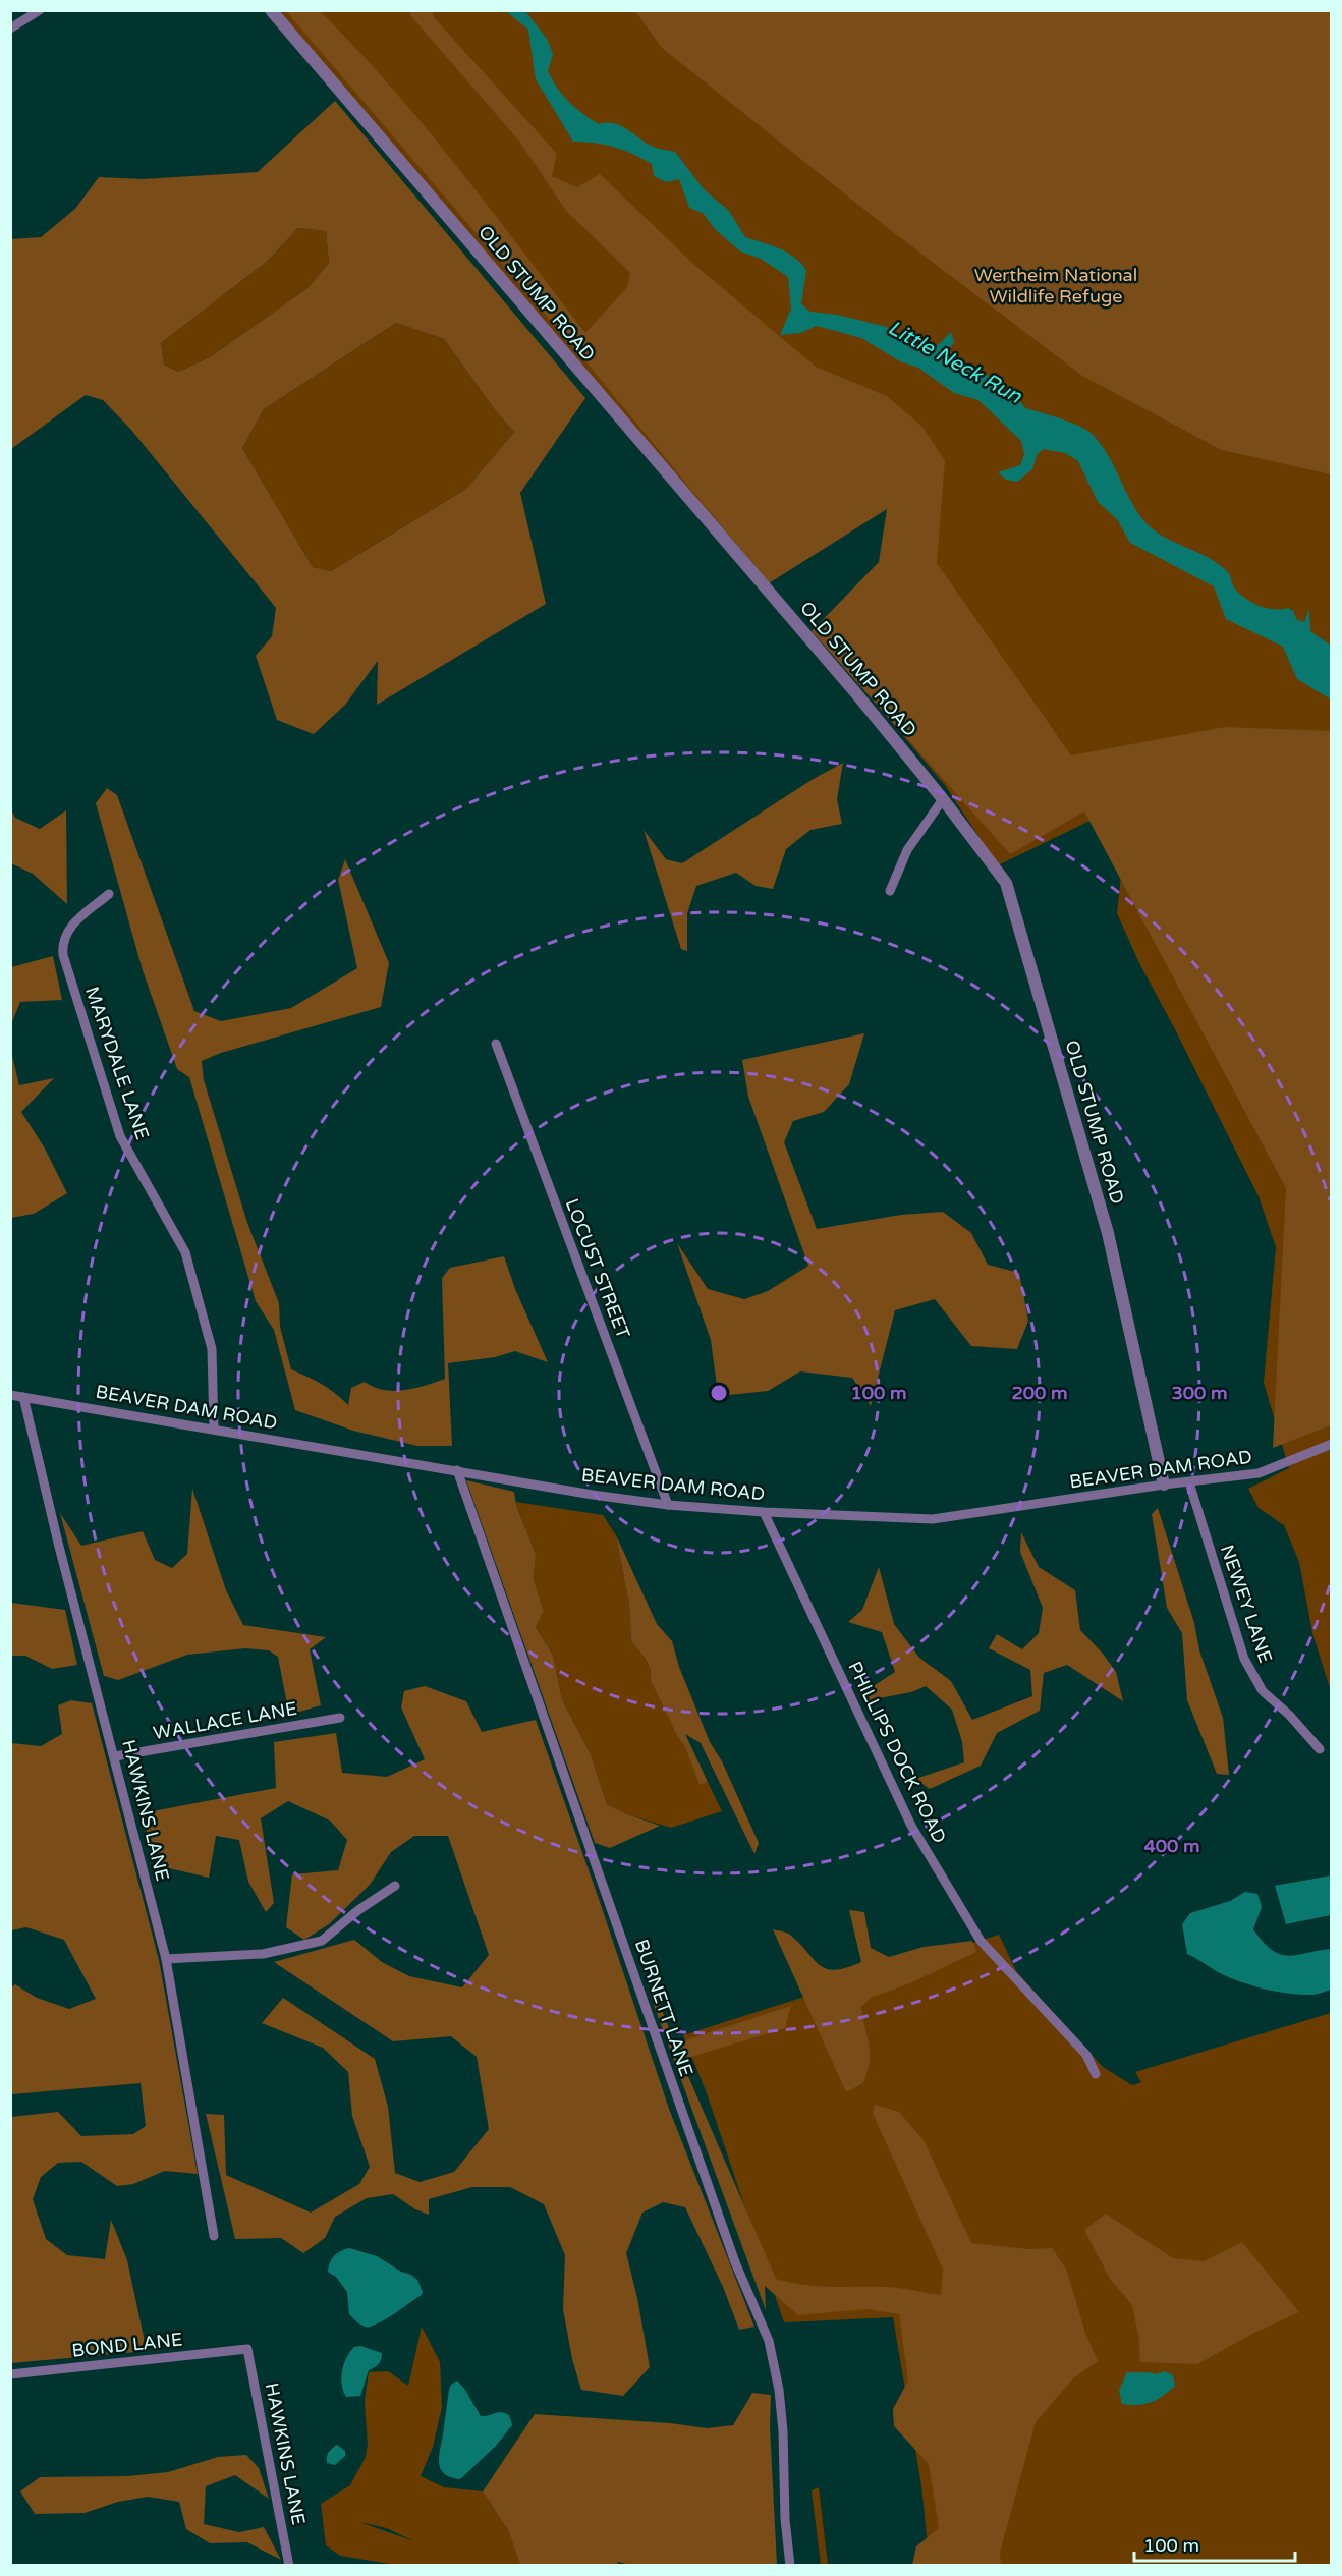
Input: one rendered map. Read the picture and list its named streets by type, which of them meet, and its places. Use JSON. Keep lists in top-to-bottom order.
{
  "streets": {
    "street": [
      "OLD STUMP ROAD",
      "MARYDALE LANE",
      "LOCUST STREET",
      "BEAVER DAM ROAD",
      "NEWEY LANE",
      "WALLACE LANE",
      "PHILLIPS DOCK ROAD",
      "HAWKINS LANE",
      "BURNETT LANE",
      "BOND LANE"
    ]
  },
  "crossings": [
    ["OLD STUMP ROAD", "BEAVER DAM ROAD"],
    ["MARYDALE LANE", "BEAVER DAM ROAD"],
    ["LOCUST STREET", "BEAVER DAM ROAD"],
    ["BEAVER DAM ROAD", "NEWEY LANE"],
    ["BEAVER DAM ROAD", "PHILLIPS DOCK ROAD"],
    ["BEAVER DAM ROAD", "HAWKINS LANE"],
    ["BEAVER DAM ROAD", "BURNETT LANE"],
    ["WALLACE LANE", "HAWKINS LANE"],
    ["HAWKINS LANE", "BOND LANE"]
  ],
  "water": ["Little Neck Run"],
  "parks": ["Wertheim National Wildlife Refuge"],
  "scale_bar": "100 m",
  "rings": [
    "100 m",
    "200 m",
    "300 m",
    "400 m"
  ]
}
